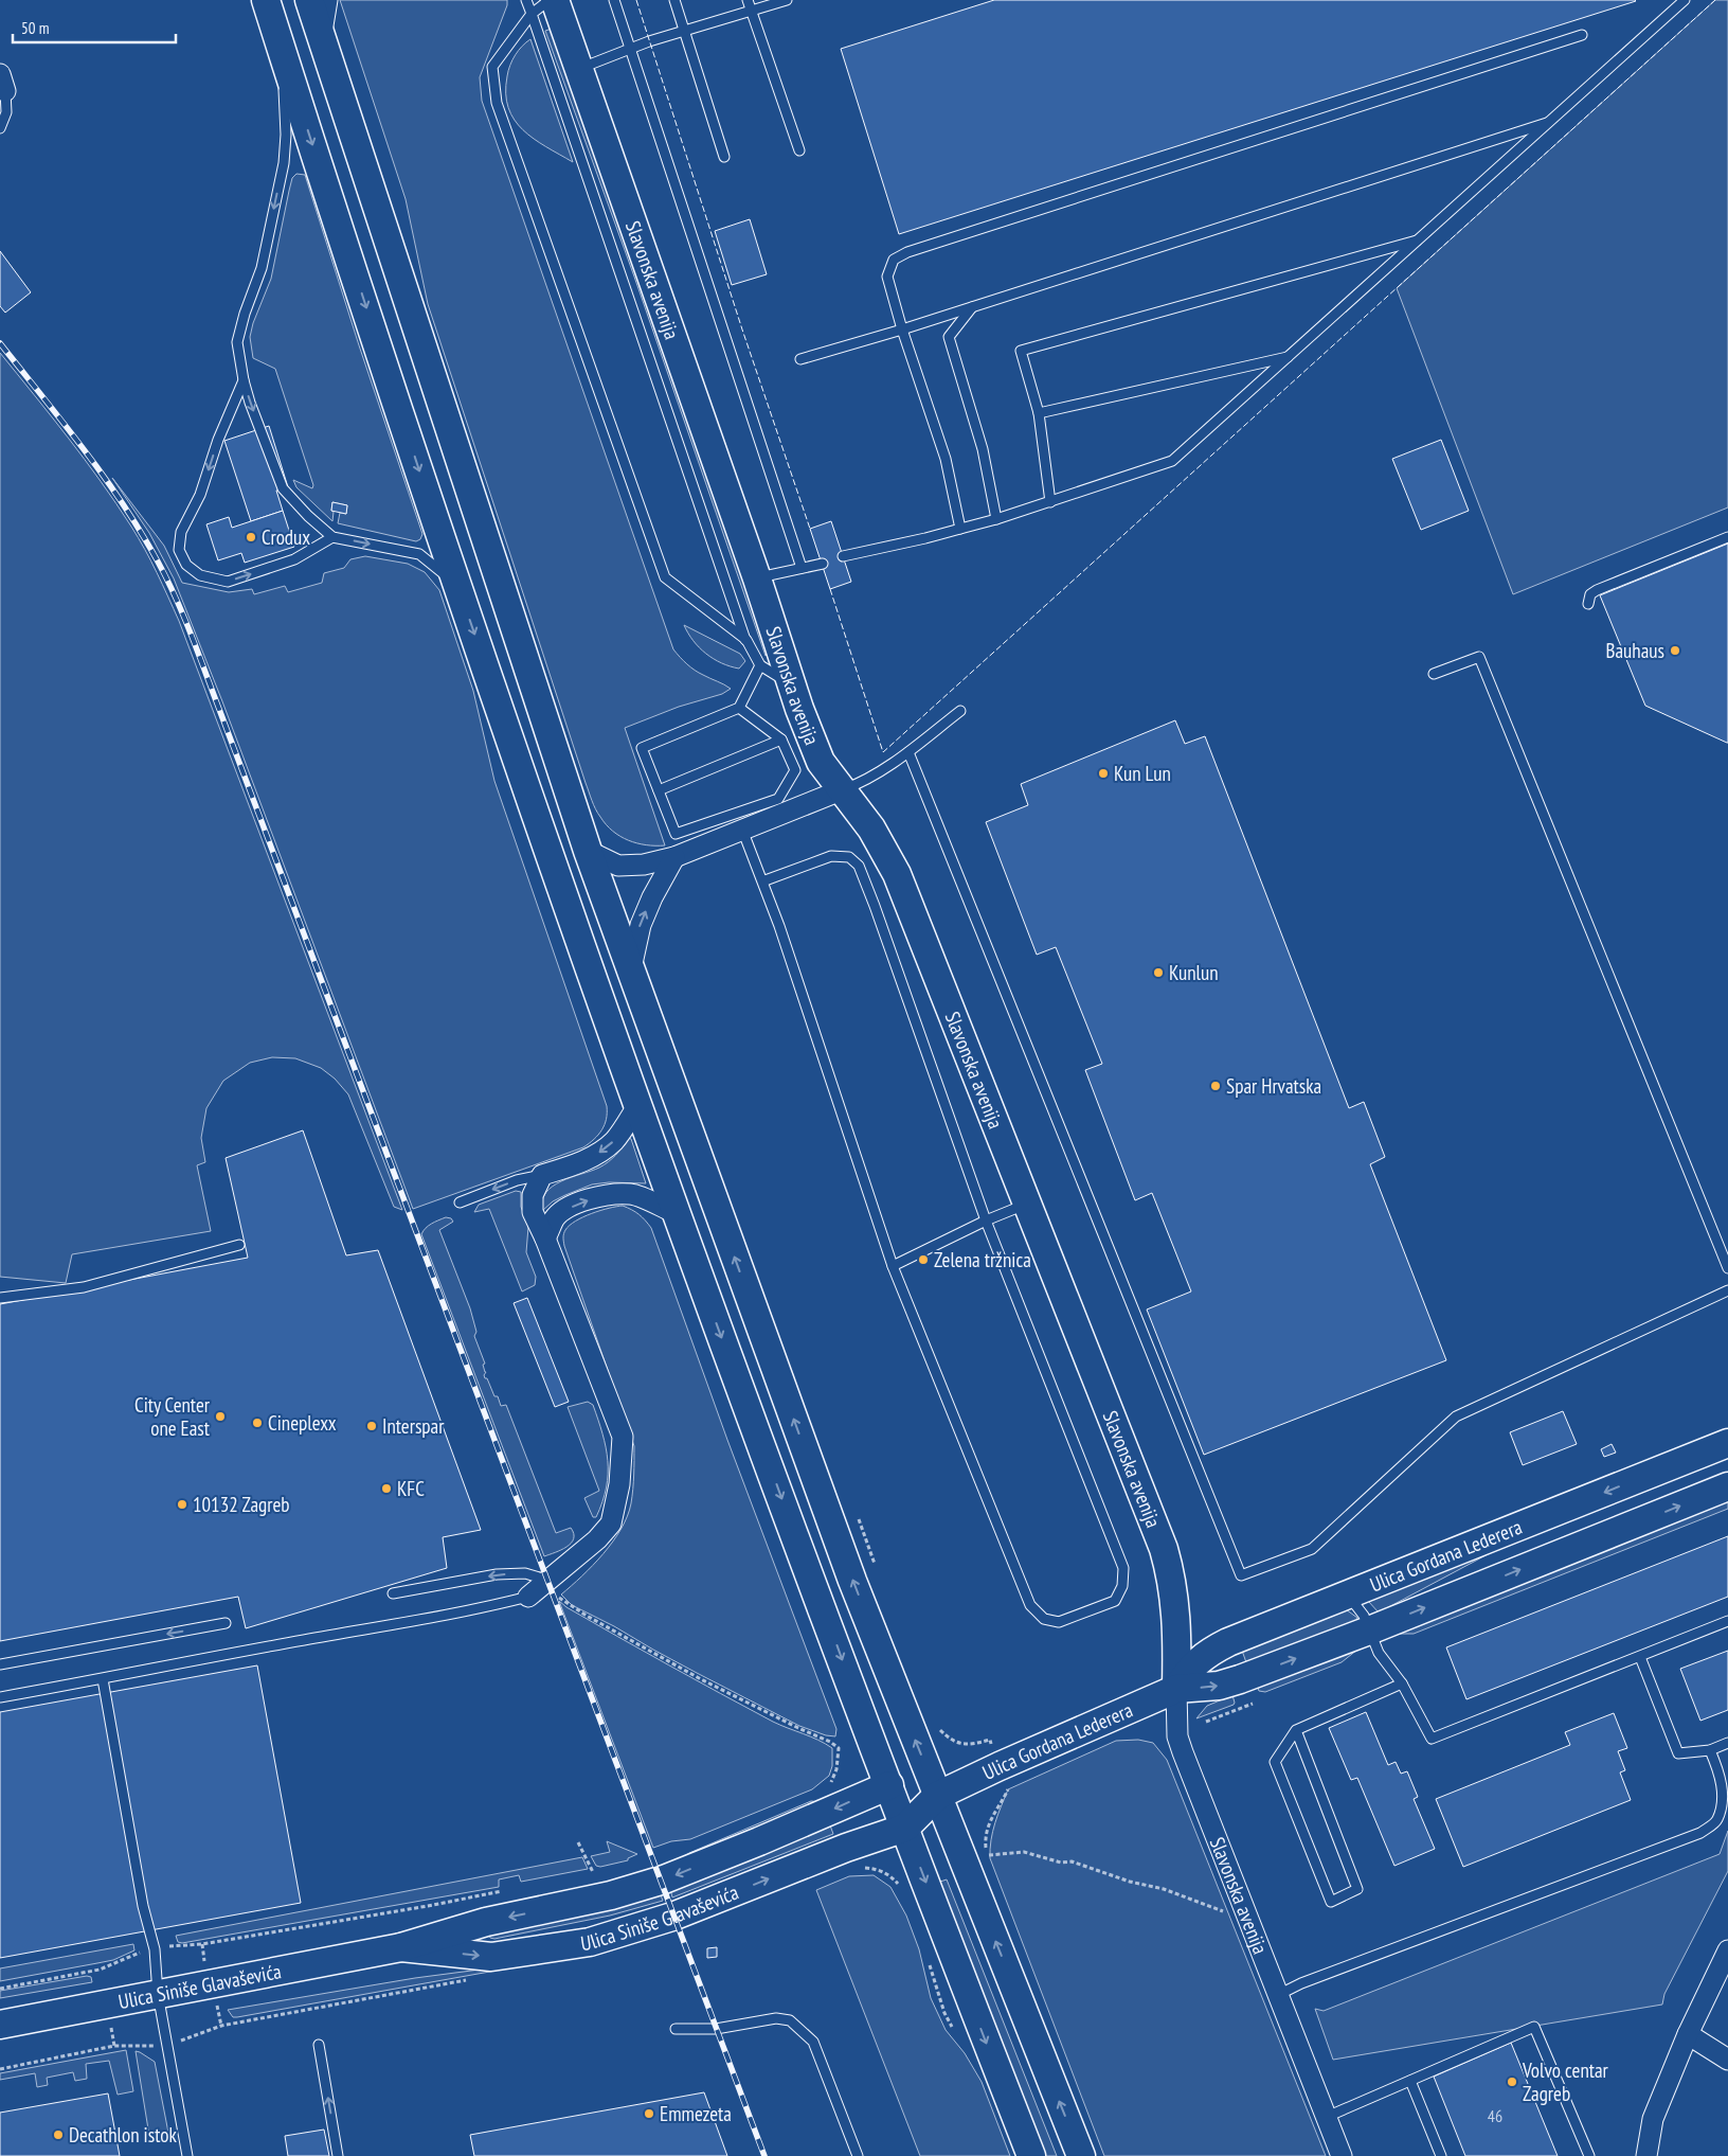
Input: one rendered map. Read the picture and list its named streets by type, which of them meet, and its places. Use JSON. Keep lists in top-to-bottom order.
{
  "streets": {
    "street": ["Slavonska avenija", "Ulica Gordana Lederera", "Ulica Siniše Glavaševića"]
  },
  "crossings": [
    ["Slavonska avenija", "Ulica Gordana Lederera"],
    ["Ulica Gordana Lederera", "Ulica Siniše Glavaševića"]
  ],
  "places": [
    "Crodux",
    "Bauhaus",
    "Kun Lun",
    "Kunlun",
    "Spar Hrvatska",
    "Zelena tržnica",
    "City Center one East",
    "Cineplexx",
    "Interspar",
    "KFC",
    "10132 Zagreb",
    "Volvo centar Zagreb",
    "Emmezeta",
    "Decathlon istok"
  ],
  "house_numbers": ["46"],
  "scale_bar": "50 m"
}
